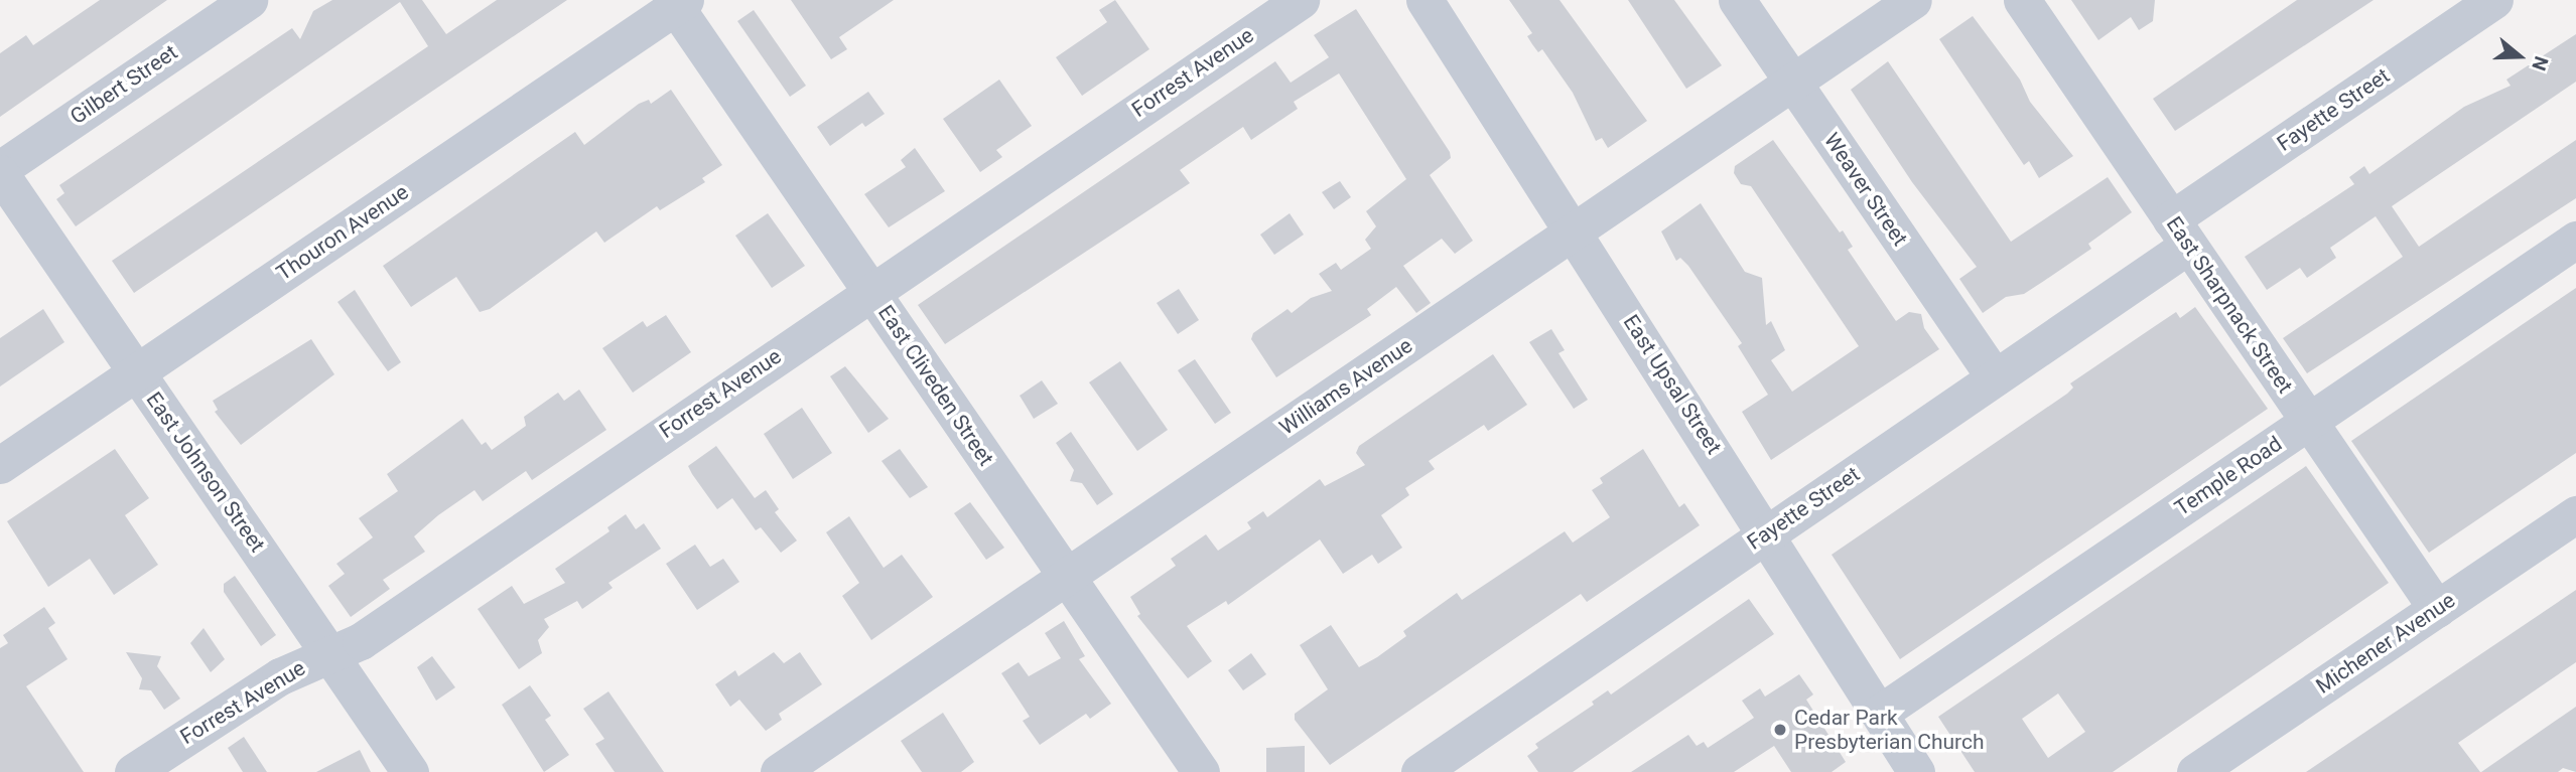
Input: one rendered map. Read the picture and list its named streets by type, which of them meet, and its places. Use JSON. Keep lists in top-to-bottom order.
{
  "streets": {
    "street": [
      "Forrest Avenue",
      "Gilbert Street",
      "Fayette Street",
      "Weaver Street",
      "Thouron Avenue",
      "East Sharpnack Street",
      "East Upsal Street",
      "East Cliveden Street",
      "Williams Avenue",
      "East Johnson Street",
      "Temple Road",
      "Michener Avenue"
    ]
  },
  "crossings": [
    ["Forrest Avenue", "East Cliveden Street"],
    ["Forrest Avenue", "East Johnson Street"],
    ["Gilbert Street", "East Johnson Street"],
    ["Fayette Street", "Weaver Street"],
    ["Fayette Street", "East Sharpnack Street"],
    ["Fayette Street", "East Upsal Street"],
    ["Weaver Street", "Williams Avenue"],
    ["Thouron Avenue", "East Cliveden Street"],
    ["Thouron Avenue", "East Johnson Street"],
    ["East Sharpnack Street", "Temple Road"],
    ["East Sharpnack Street", "Michener Avenue"],
    ["East Upsal Street", "Williams Avenue"],
    ["East Upsal Street", "Temple Road"],
    ["East Cliveden Street", "Williams Avenue"]
  ],
  "places": ["Cedar Park Presbyterian Church"],
  "north": "right"
}
